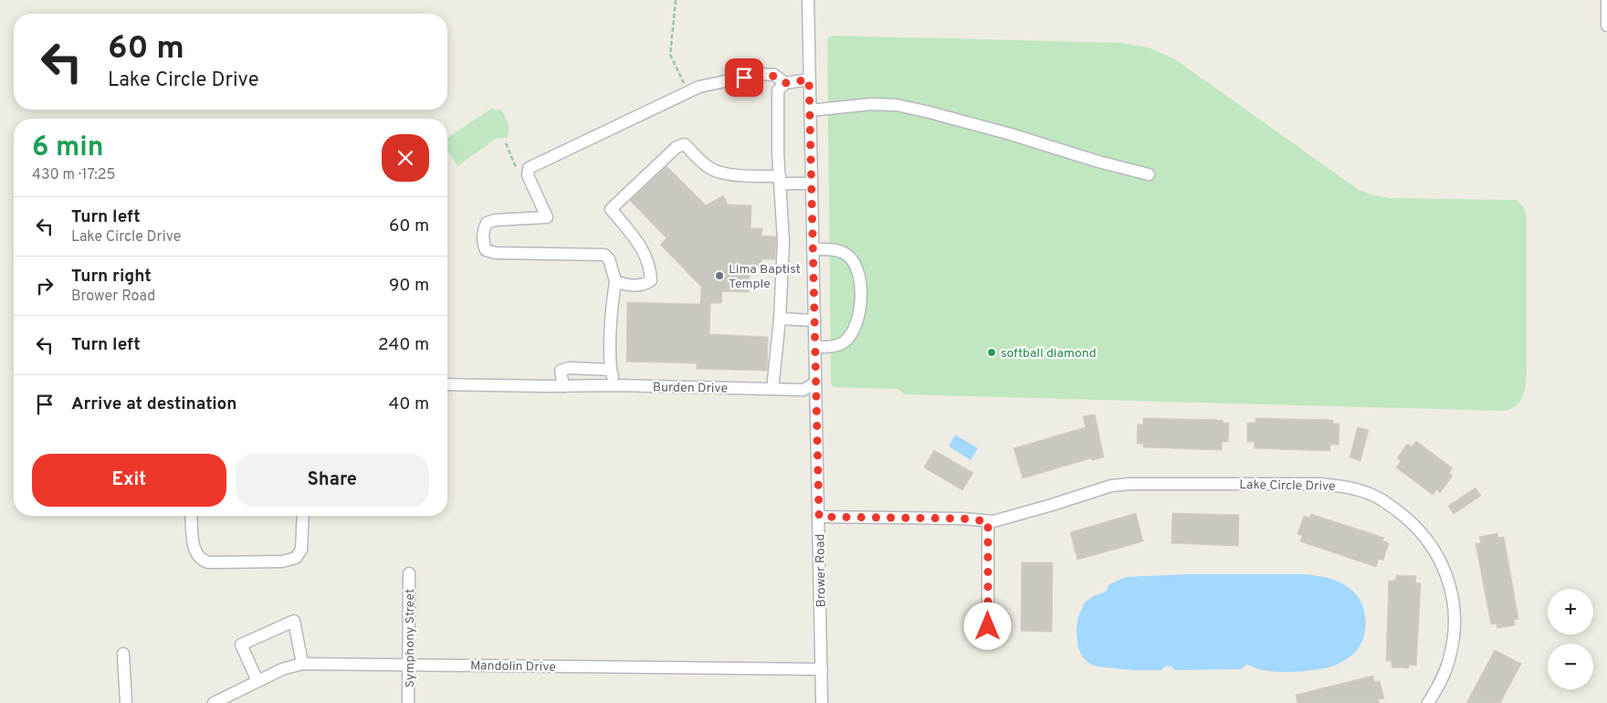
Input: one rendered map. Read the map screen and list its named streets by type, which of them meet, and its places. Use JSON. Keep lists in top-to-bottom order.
{
  "streets": {
    "street": [
      "Burden Drive",
      "Lake Circle Drive",
      "Brower Road",
      "Symphony Street",
      "Mandolin Drive"
    ]
  },
  "crossings": [
    ["Burden Drive", "Brower Road"],
    ["Lake Circle Drive", "Brower Road"],
    ["Brower Road", "Mandolin Drive"],
    ["Symphony Street", "Mandolin Drive"]
  ],
  "places": ["Lima Baptist Temple", "softball diamond"],
  "page": {
    "turn": ["60 m", "Lake Circle Drive"],
    "heading": ["6 min", "430 m · 17:25"],
    "list": [
      {
        "name": "Turn left",
        "note": "Lake Circle Drive",
        "value": "60 m"
      },
      {
        "name": "Turn right",
        "note": "Brower Road",
        "value": "90 m"
      },
      {
        "name": "Turn left",
        "value": "240 m"
      },
      {
        "name": "Arrive at destination",
        "value": "40 m"
      }
    ],
    "buttons": ["Exit", "Share"],
    "map_buttons": ["+", "−"]
  }
}
